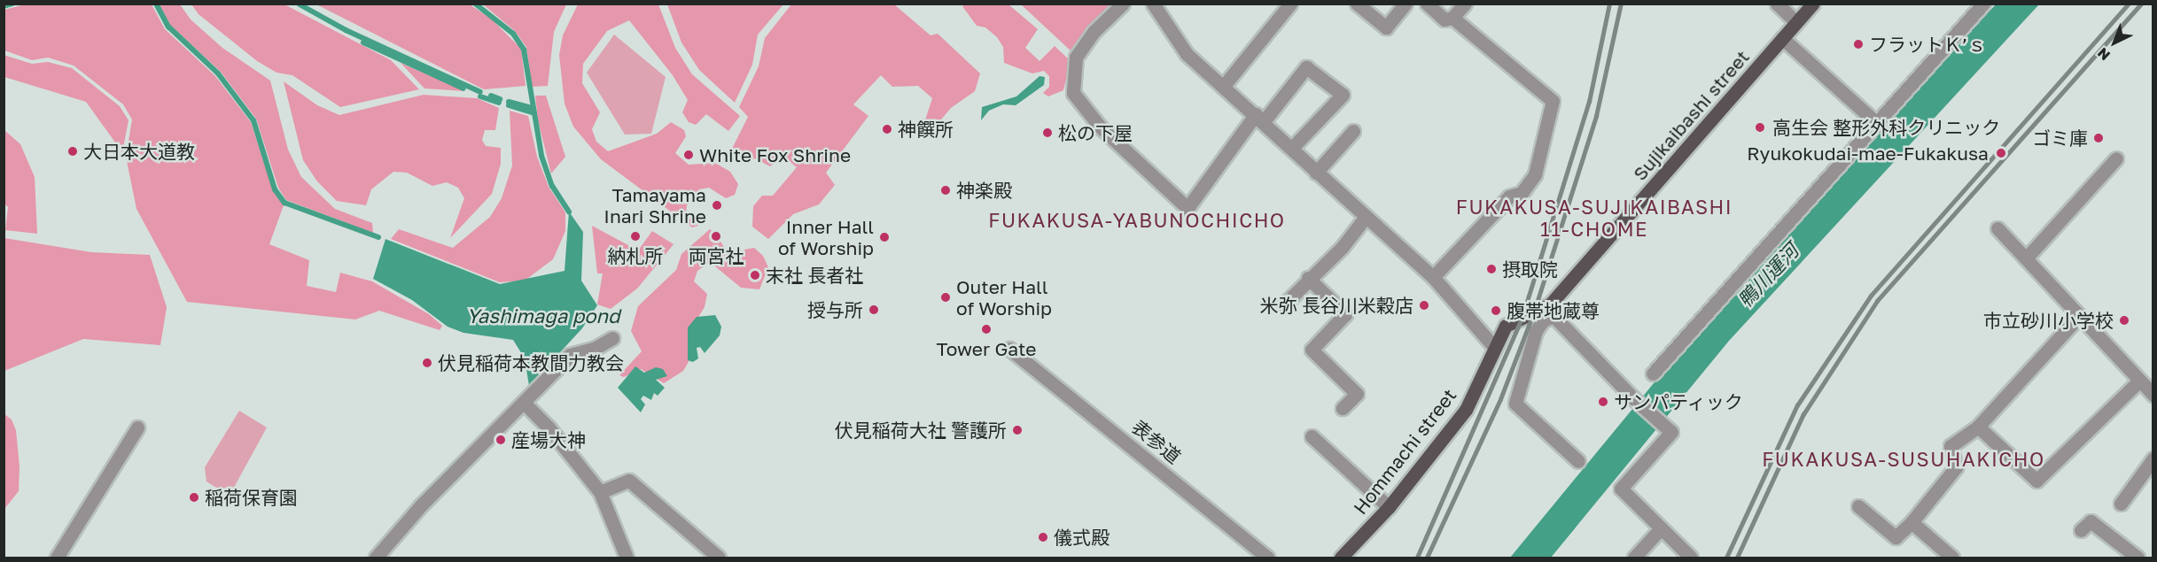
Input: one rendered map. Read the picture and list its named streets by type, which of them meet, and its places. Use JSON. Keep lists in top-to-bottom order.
{
  "streets": {
    "main road": ["Sujikaibashi street", "Hommachi street"],
    "street": ["表参道"]
  },
  "crossings": [
    ["Sujikaibashi street", "Hommachi street"]
  ],
  "districts": ["FUKAKUSA-SUJIKAIBASHI 11-CHOME", "FUKAKUSA-YABUNOCHICHO", "FUKAKUSA-SUSUHAKICHO"],
  "water": ["鴨川運河", "Yashimaga pond"],
  "places": [
    "フラットＫ’ｓ",
    "高生会 整形外科クリニック",
    "神饌所",
    "松の下屋",
    "ゴミ庫",
    "大日本大道教",
    "Ryukokudai-mae-Fukakusa",
    "White Fox Shrine",
    "神楽殿",
    "Tamayama Inari Shrine",
    "納札所",
    "両宮社",
    "Inner Hall of Worship",
    "摂取院",
    "末社 長者社",
    "Outer Hall of Worship",
    "米弥 長谷川米穀店",
    "授与所",
    "腹帯地蔵尊",
    "市立砂川小学校",
    "Tower Gate",
    "伏見稲荷本教間力教会",
    "サンパティック",
    "伏見稲荷大社 警護所",
    "産場大神",
    "稲荷保育園",
    "儀式殿"
  ],
  "north": "bottom left"
}
